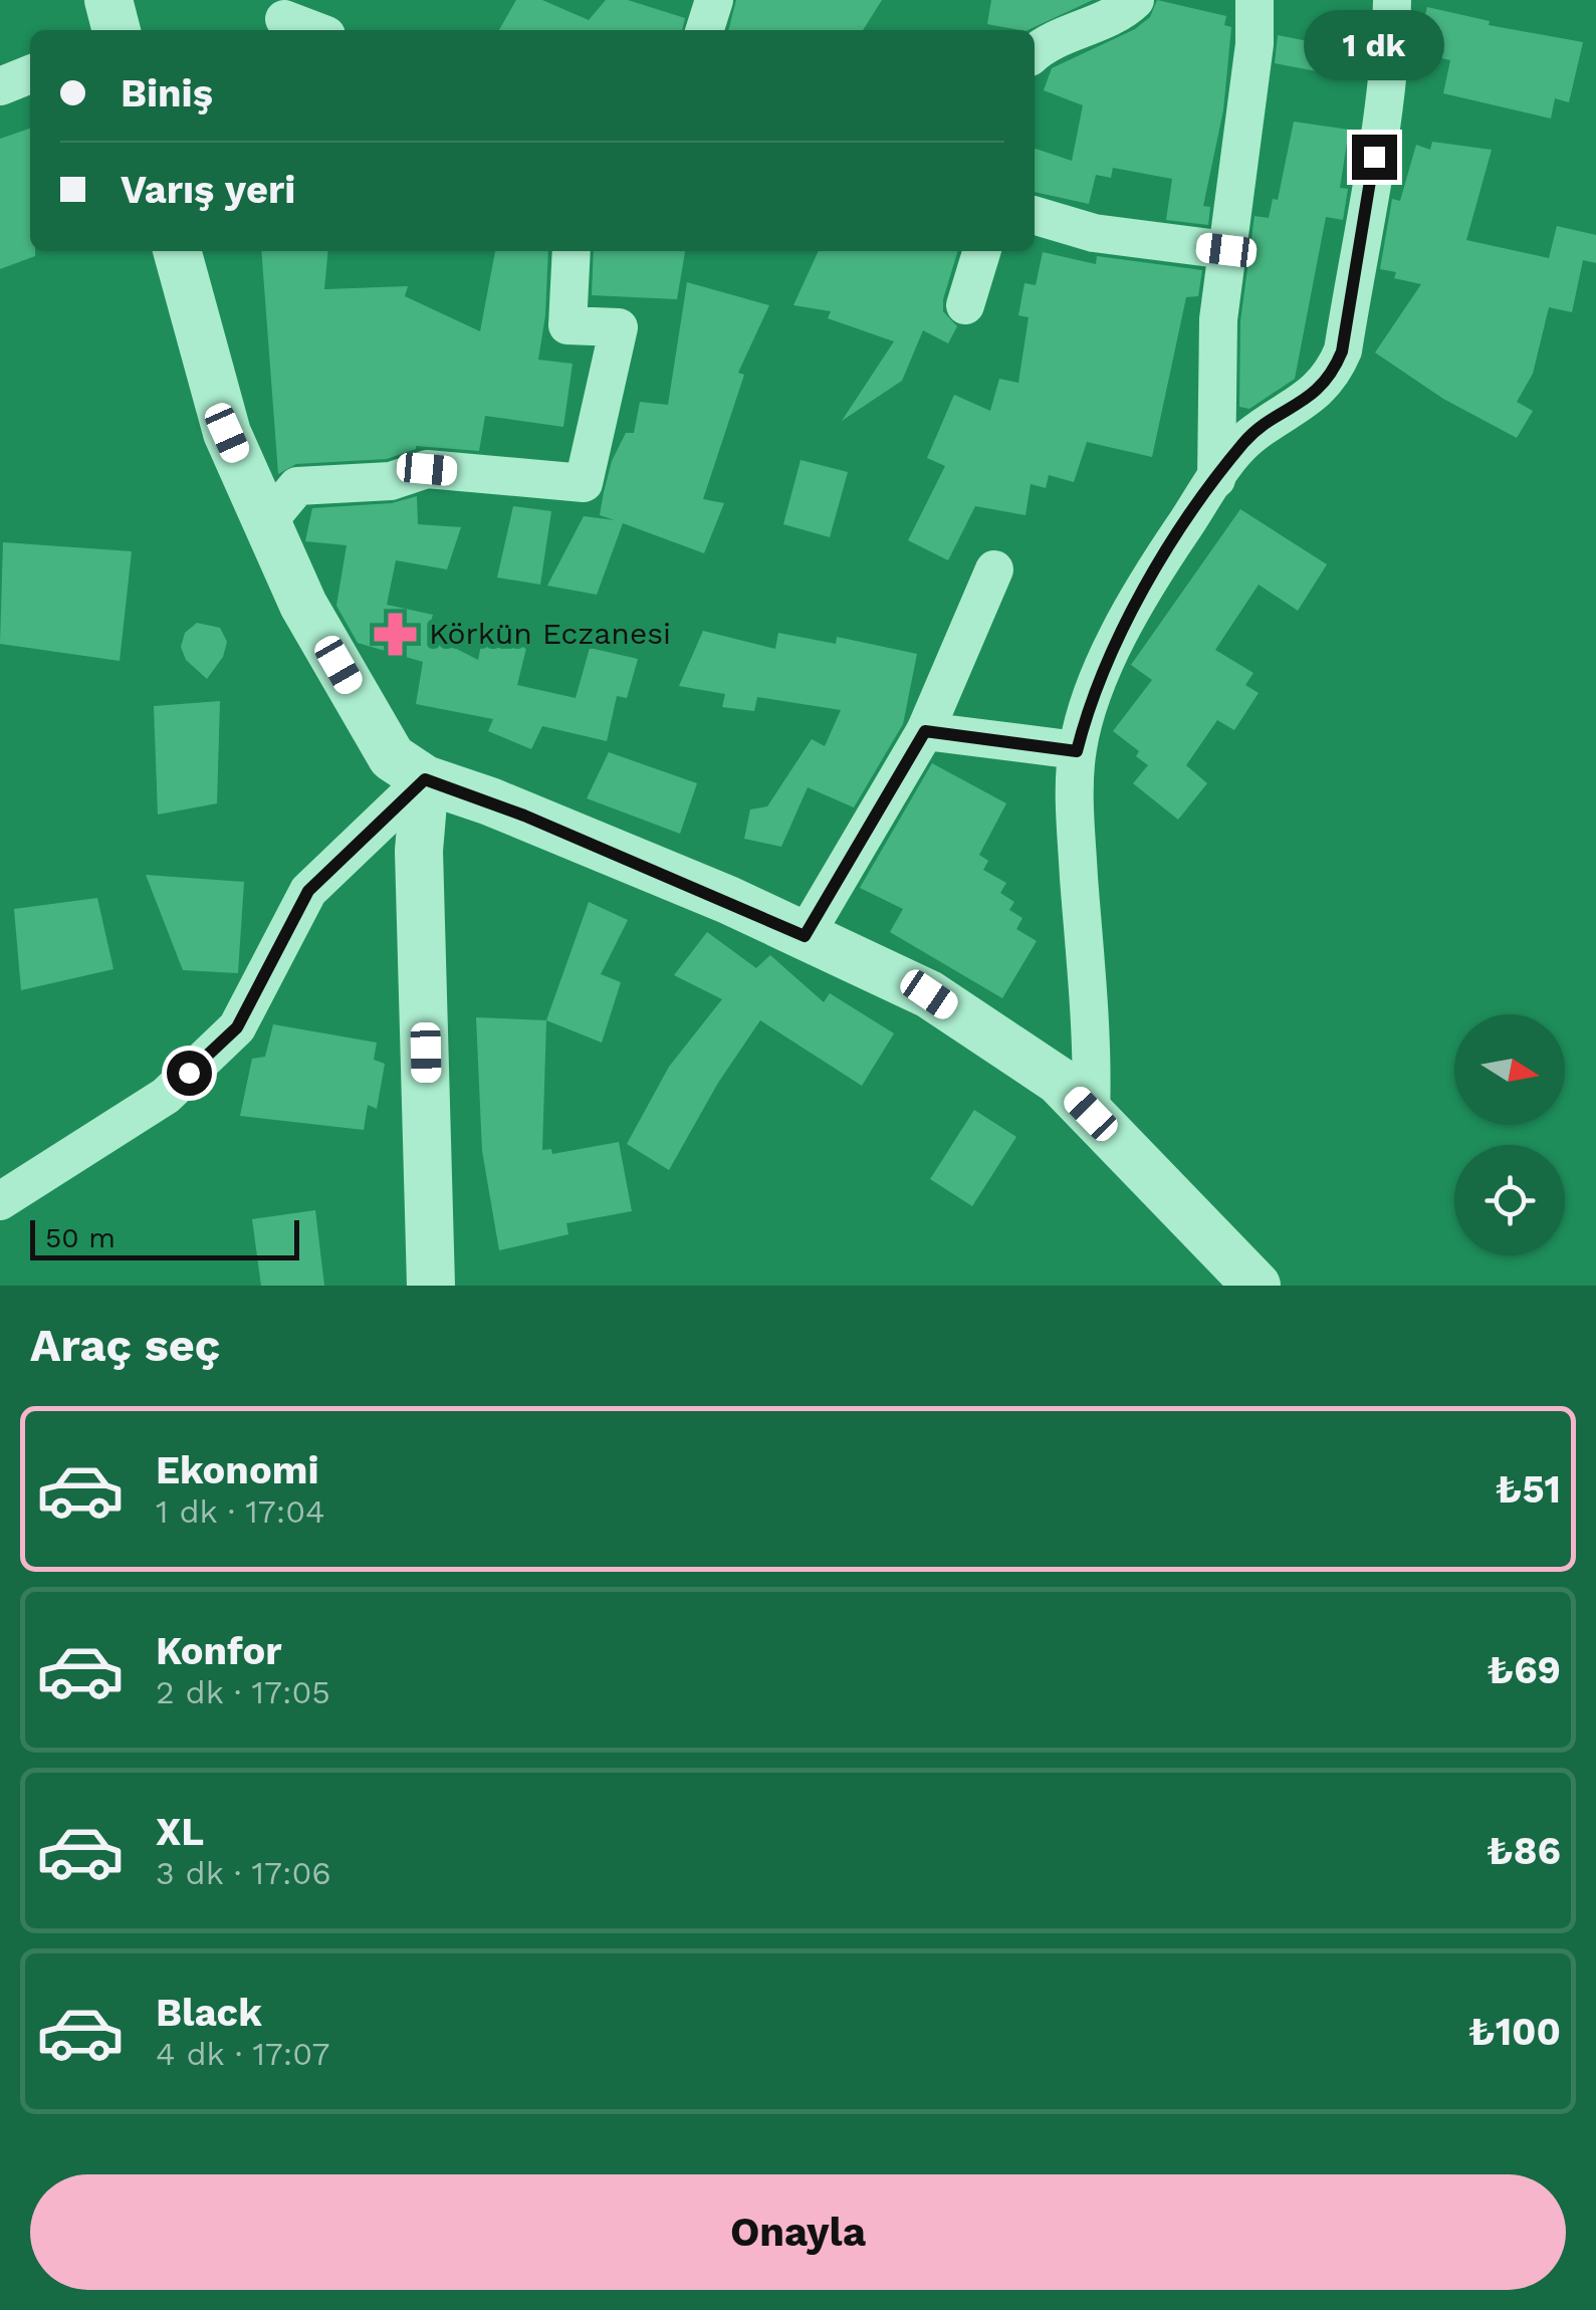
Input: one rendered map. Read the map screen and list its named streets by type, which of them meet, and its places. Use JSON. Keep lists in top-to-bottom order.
{
  "places": {
    "pharmacy": ["Körkün Eczanesi"]
  },
  "scale_bar": "50 m",
  "north": "right",
  "page": {
    "bubble": "1 dk",
    "banner": ["Biniş", "Varış yeri"],
    "scale": "50 m",
    "heading": "Araç seç",
    "list": [
      {
        "name": "Ekonomi",
        "note": "1 dk · 17:04",
        "value": "₺51"
      },
      {
        "name": "Konfor",
        "note": "2 dk · 17:05",
        "value": "₺69"
      },
      {
        "name": "XL",
        "note": "3 dk · 17:06",
        "value": "₺86"
      },
      {
        "name": "Black",
        "note": "4 dk · 17:07",
        "value": "₺100"
      }
    ],
    "buttons": "Onayla"
  }
}
